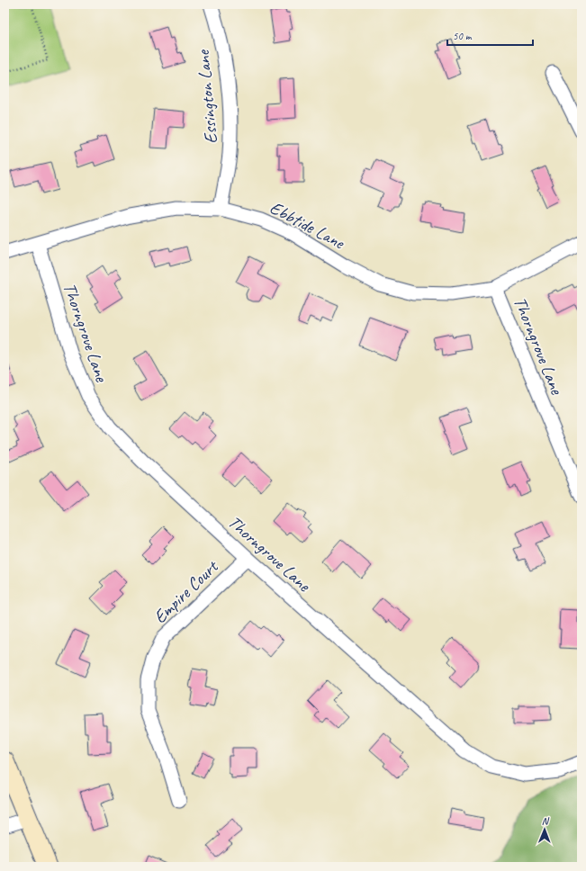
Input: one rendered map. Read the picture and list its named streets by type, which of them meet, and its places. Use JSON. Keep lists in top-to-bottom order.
{
  "streets": {
    "street": [
      "Essington Lane",
      "Ebbtide Lane",
      "Thorngrove Lane",
      "Empire Court"
    ]
  },
  "crossings": [
    ["Essington Lane", "Ebbtide Lane"],
    ["Ebbtide Lane", "Thorngrove Lane"],
    ["Thorngrove Lane", "Empire Court"]
  ],
  "scale_bar": "50 m",
  "north": "top"
}
